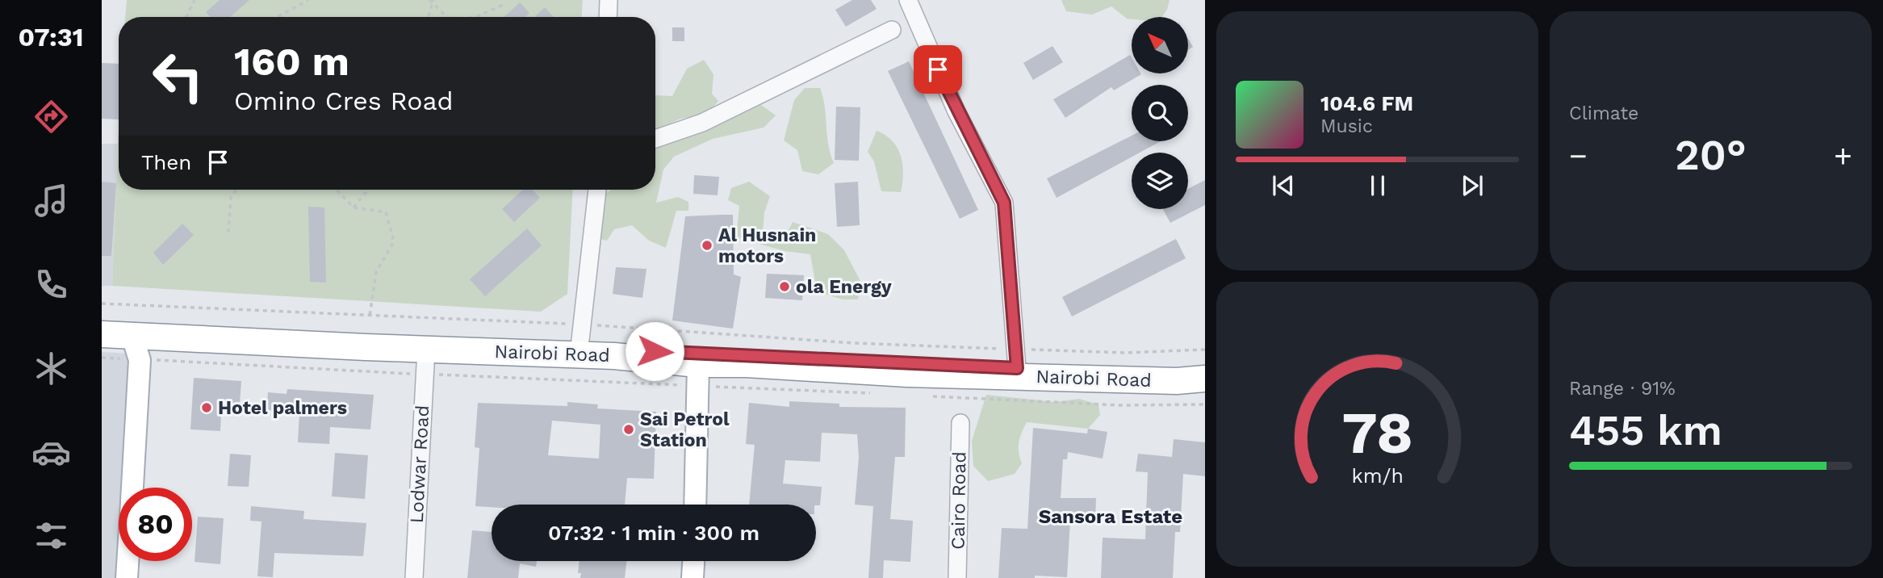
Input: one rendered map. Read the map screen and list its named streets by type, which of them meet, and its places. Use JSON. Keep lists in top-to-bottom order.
{
  "streets": {
    "highway": ["Nairobi Road"],
    "street": ["Lodwar Road", "Cairo Road"]
  },
  "crossings": [
    ["Nairobi Road", "Lodwar Road"]
  ],
  "districts": ["Sansora Estate"],
  "places": [
    "Al Husnain motors",
    "ola Energy",
    "Hotel palmers",
    "Sai Petrol Station"
  ],
  "north": "top left",
  "page": {
    "tabs": "07:31",
    "tile": [
      "Climate",
      ["Range · 91%", "455 km"]
    ],
    "turn": ["160 m", "Omino Cres Road"],
    "song": ["104.6 FM", "Music"],
    "heat": ["−", "20°", "+"],
    "then": "Then",
    "limit": "80",
    "trip": "07:32 · 1 min · 300 m",
    "gauge": ["78", "km/h"]
  }
}
